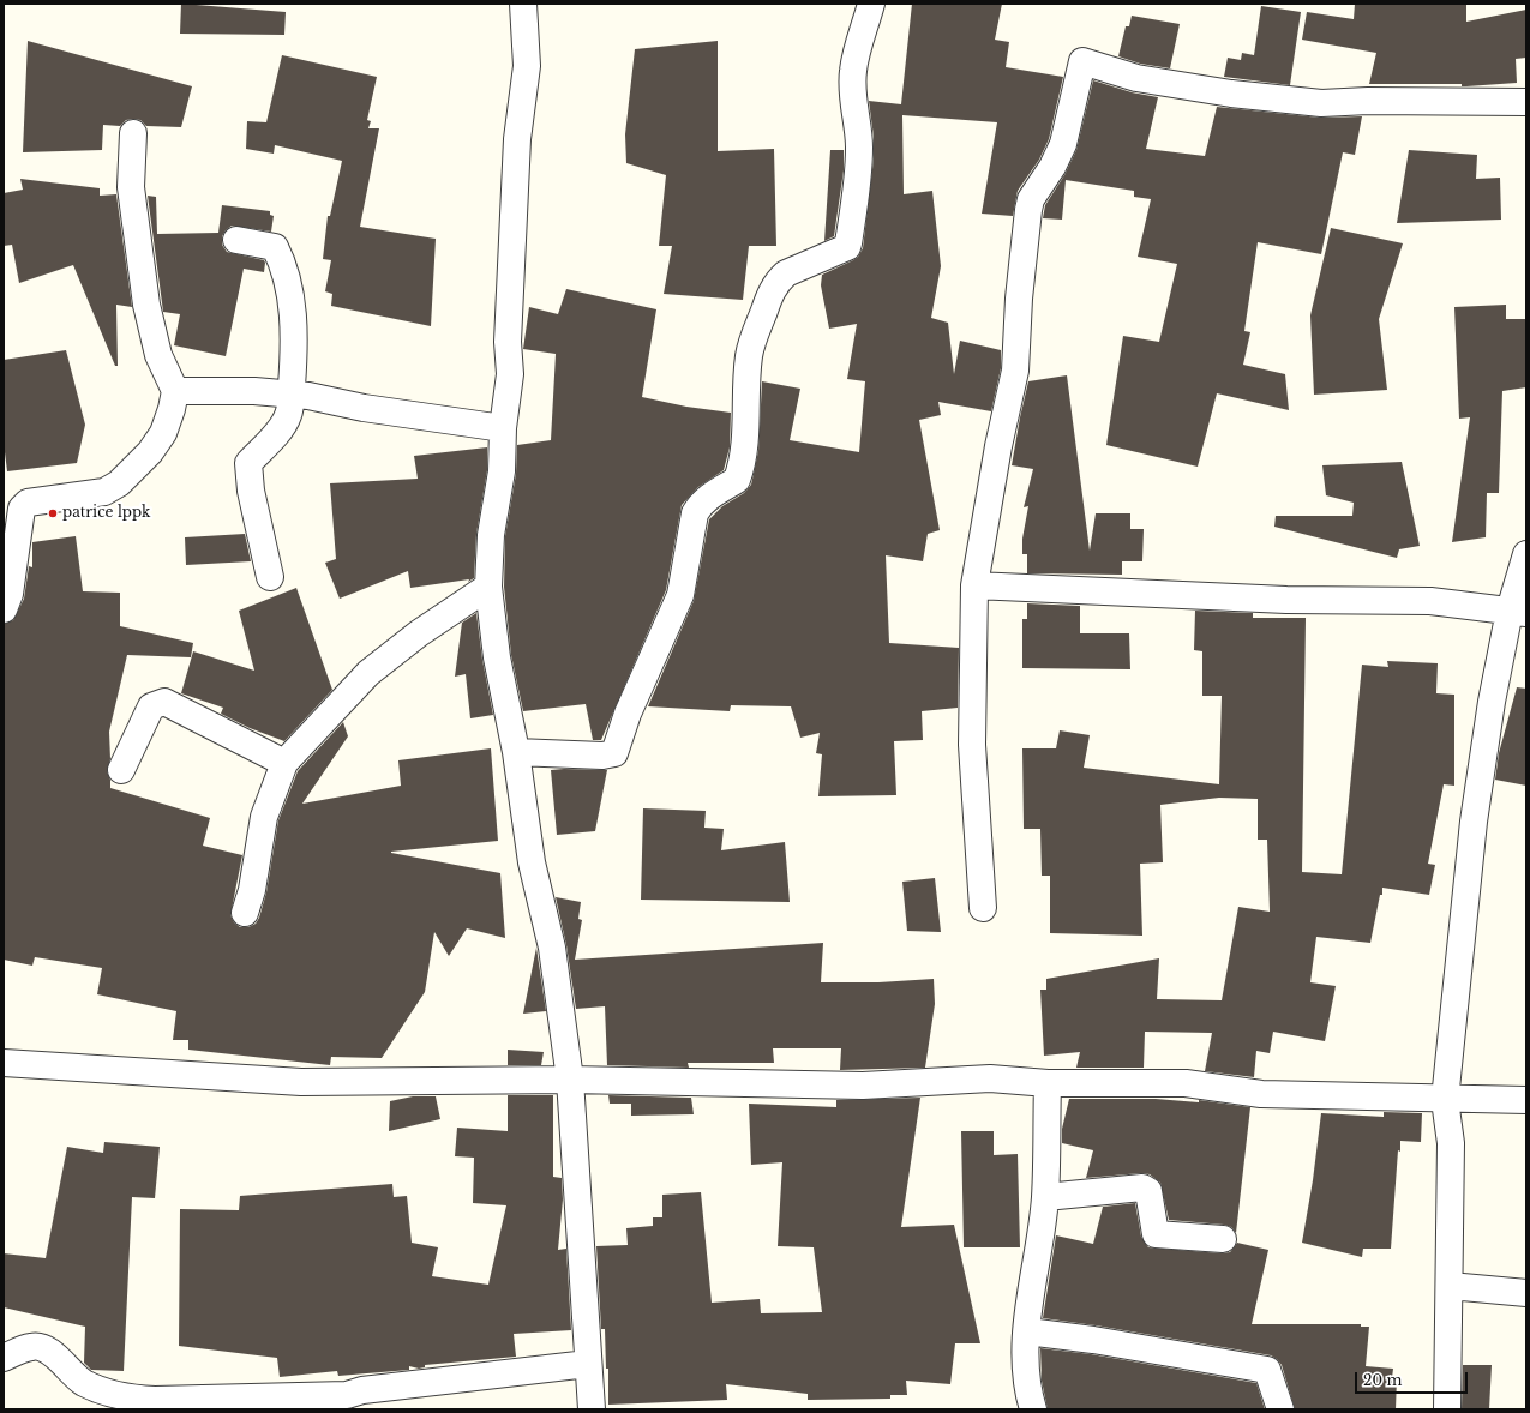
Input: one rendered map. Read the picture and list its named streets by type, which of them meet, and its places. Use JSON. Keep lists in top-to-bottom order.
{
  "places": ["patrice lppk"],
  "scale_bar": "20 m"
}
